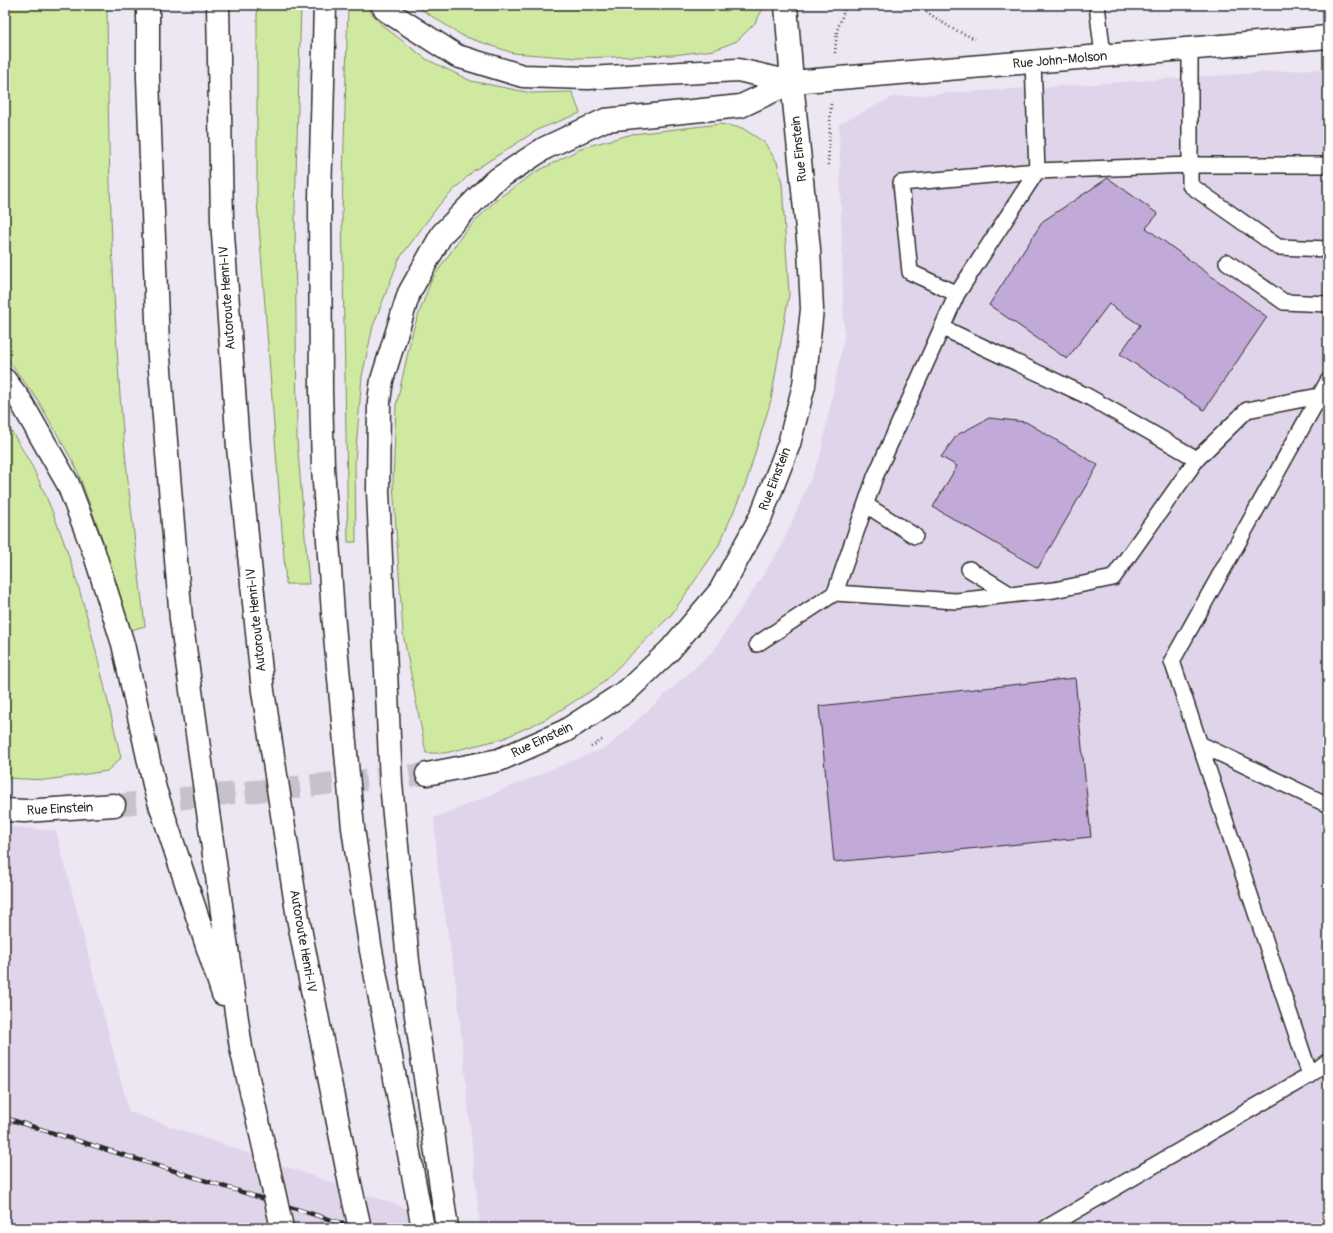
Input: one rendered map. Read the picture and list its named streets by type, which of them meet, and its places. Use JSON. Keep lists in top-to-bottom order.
{
  "streets": {
    "main road": ["Rue John-Molson", "Rue Einstein", "Autoroute Henri-IV"]
  },
  "crossings": [
    ["Rue John-Molson", "Rue Einstein"]
  ]
}
